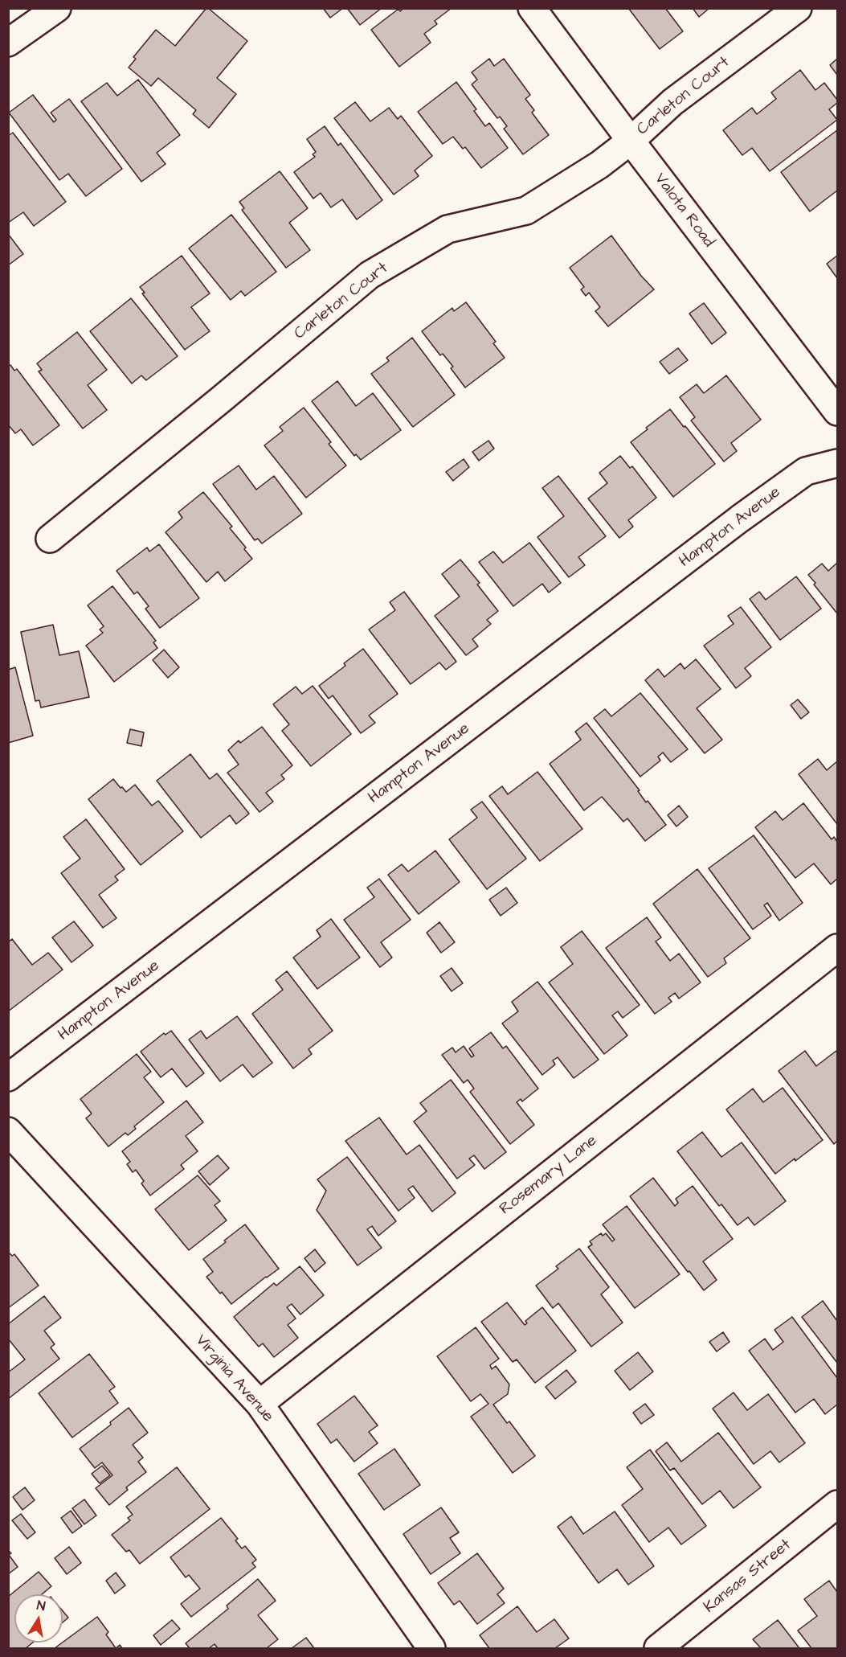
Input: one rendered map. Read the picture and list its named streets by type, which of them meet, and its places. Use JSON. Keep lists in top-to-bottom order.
{
  "streets": {
    "street": [
      "Carleton Court",
      "Valota Road",
      "Hampton Avenue",
      "Rosemary Lane",
      "Virginia Avenue",
      "Kansas Street"
    ]
  },
  "crossings": [
    ["Carleton Court", "Valota Road"],
    ["Rosemary Lane", "Virginia Avenue"]
  ],
  "north": "top"
}
